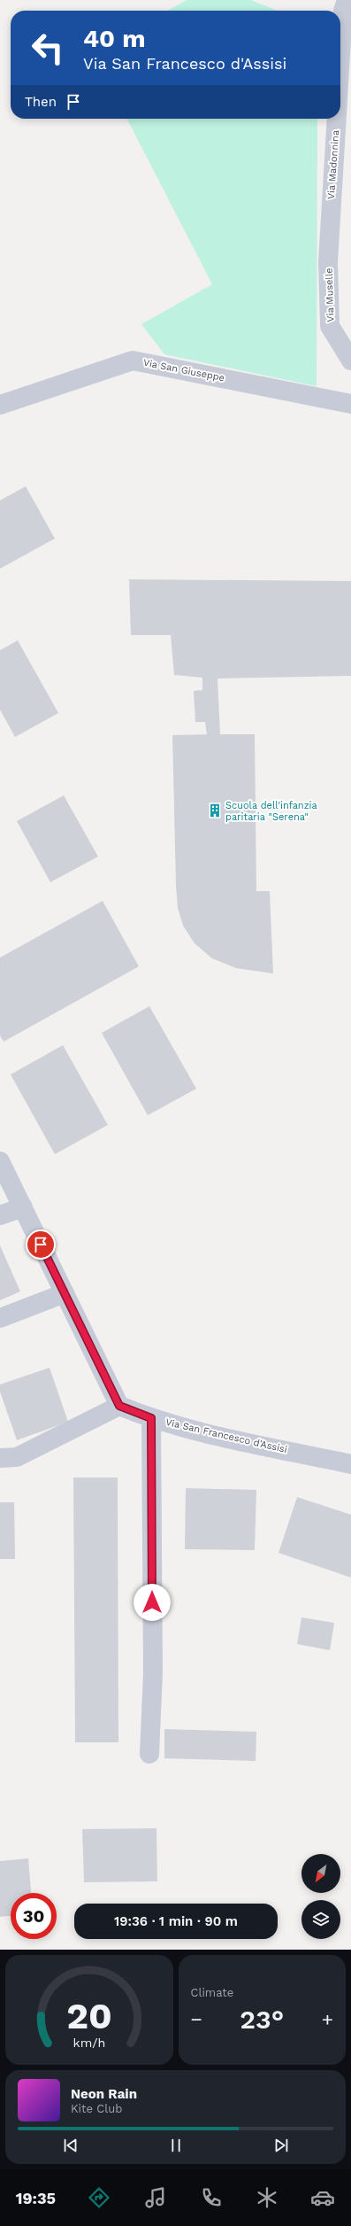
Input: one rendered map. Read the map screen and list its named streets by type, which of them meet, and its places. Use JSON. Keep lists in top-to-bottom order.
{
  "streets": {
    "street": [
      "Via Madonnina",
      "Via Muselle",
      "Via San Giuseppe",
      "Via San Francesco d'Assisi"
    ]
  },
  "crossings": [
    ["Via Madonnina", "Via Muselle"]
  ],
  "places": {
    "building": ["Scuola dell'infanzia paritaria \"Serena\""]
  },
  "north": "bottom left",
  "page": {
    "turn": ["40 m", "Via San Francesco d'Assisi"],
    "then": "Then",
    "limit": "30",
    "trip": "19:36 · 1 min · 90 m",
    "tile": "Climate",
    "heat": ["−", "23°", "+"],
    "song": ["Neon Rain", "Kite Club"],
    "tabs": "19:35",
    "gauge": ["20", "km/h"]
  }
}
